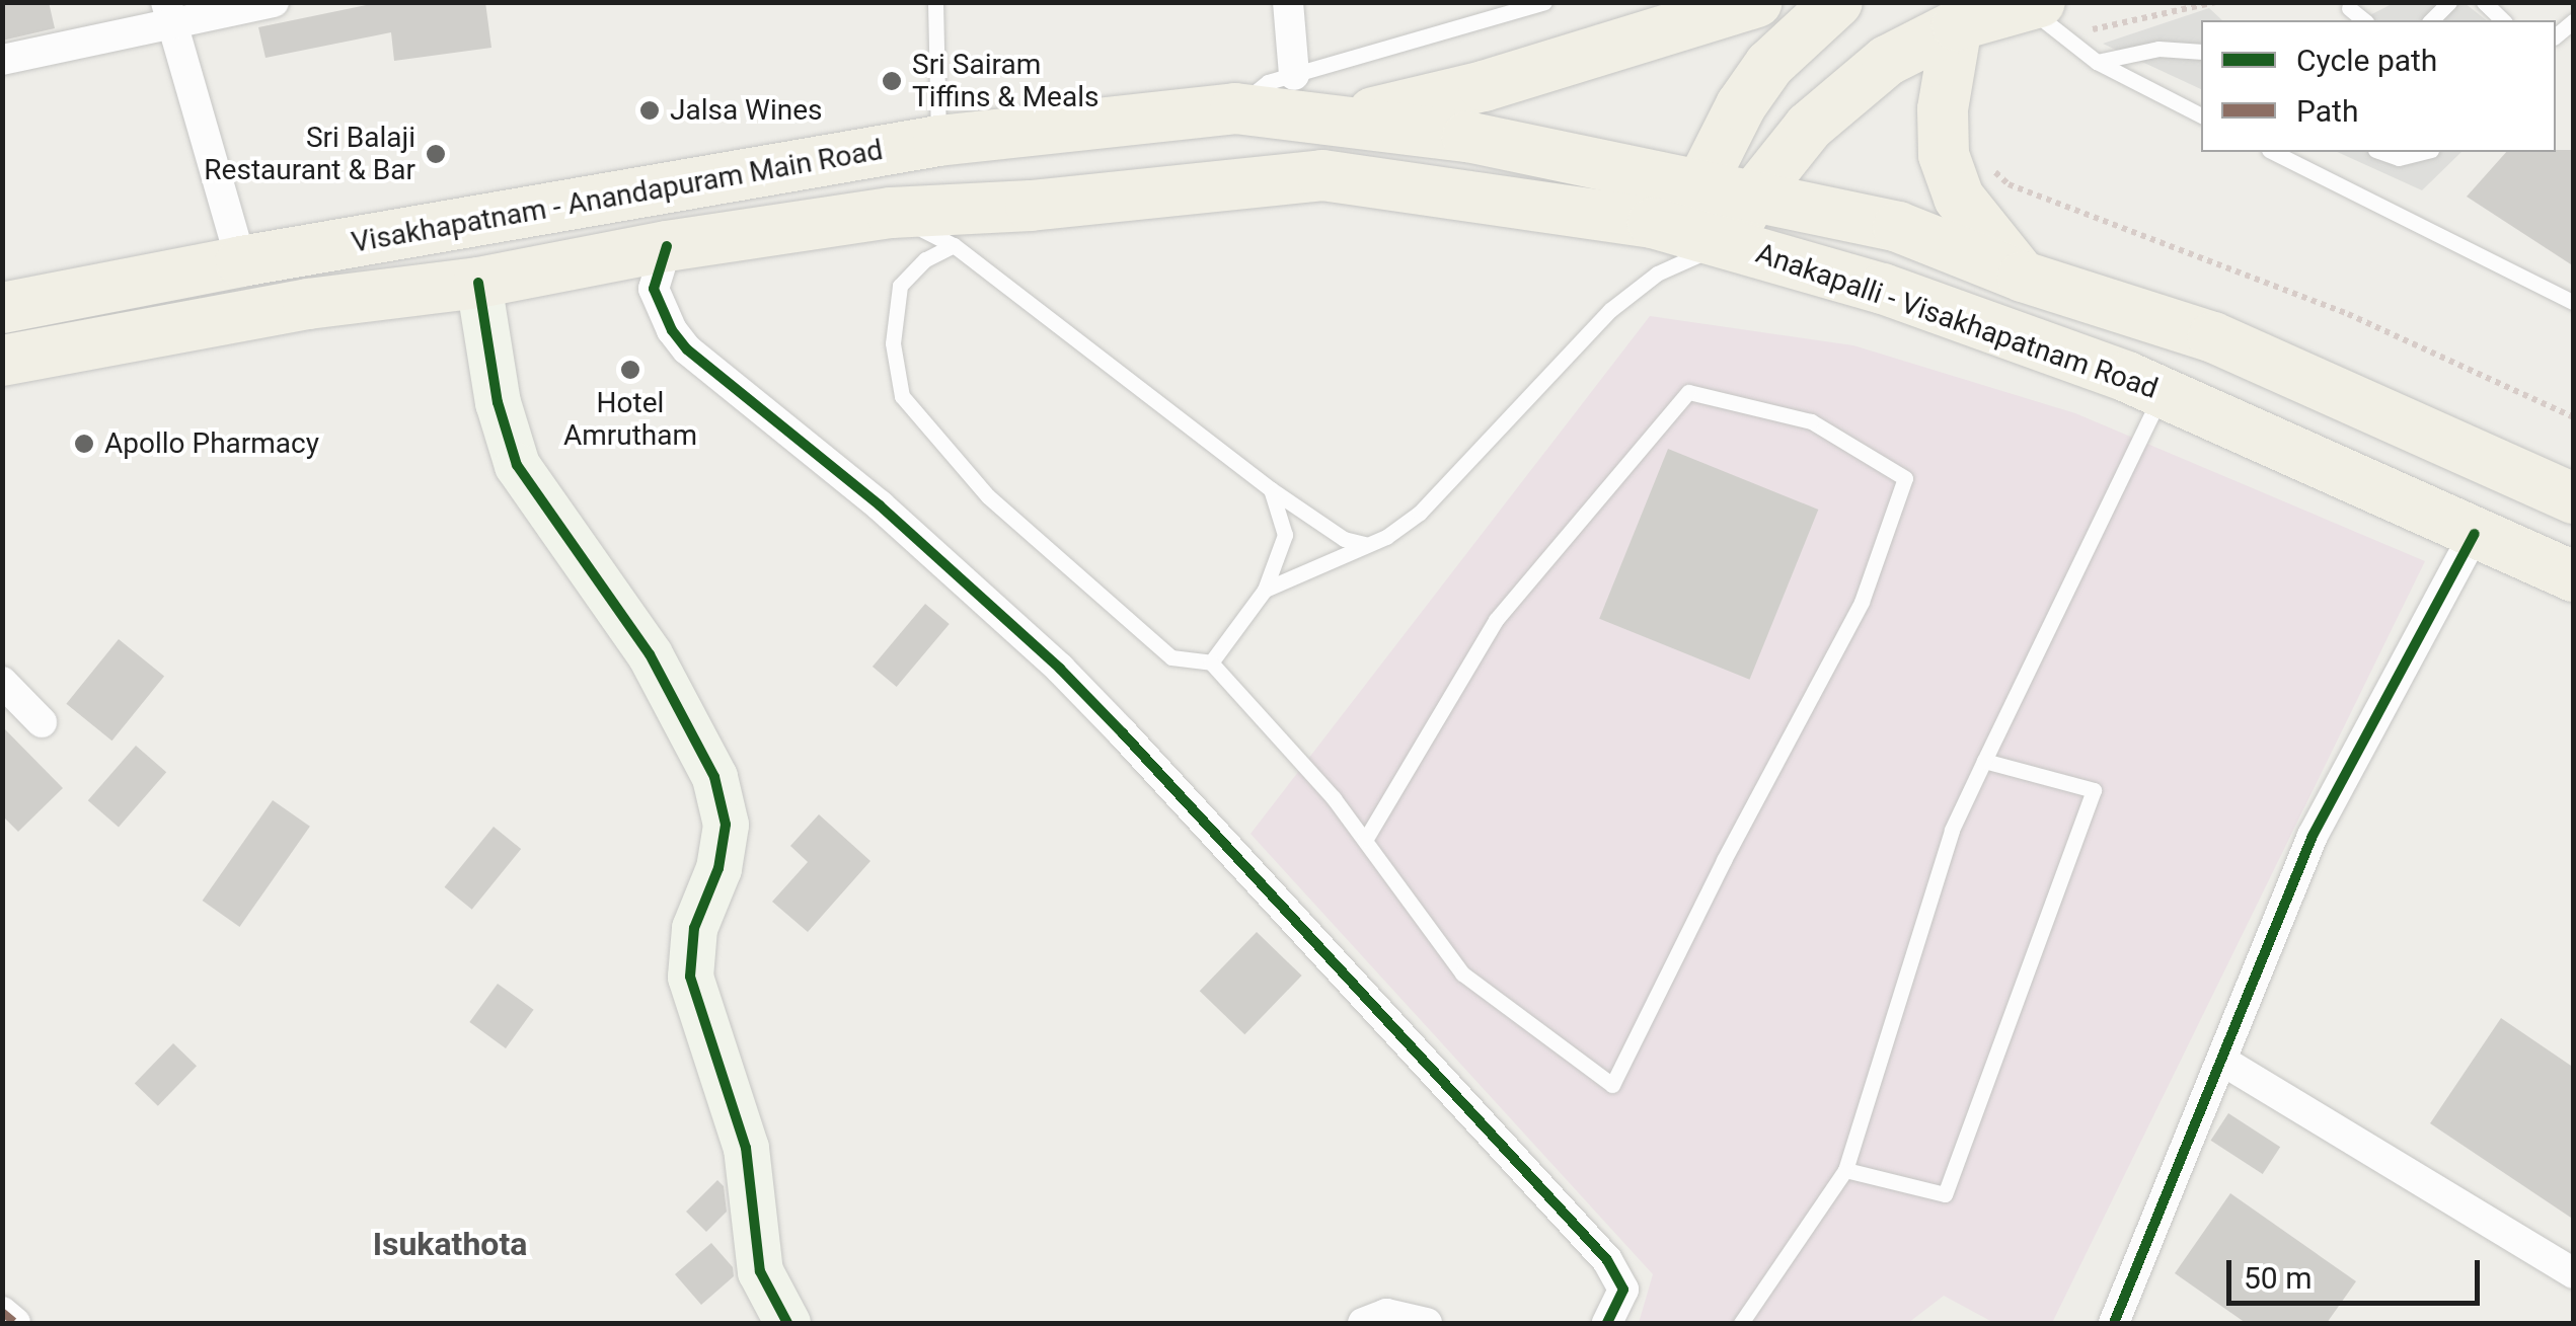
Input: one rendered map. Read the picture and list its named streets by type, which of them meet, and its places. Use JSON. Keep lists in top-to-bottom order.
{
  "streets": {
    "main road": ["Visakhapatnam - Anandapuram Main Road", "Anakapalli - Visakhapatnam Road"]
  },
  "crossings": [
    ["Visakhapatnam - Anandapuram Main Road", "Anakapalli - Visakhapatnam Road"]
  ],
  "districts": ["Isukathota"],
  "places": [
    "Sri Sairam Tiffins & Meals",
    "Jalsa Wines",
    "Sri Balaji Restaurant & Bar",
    "Hotel Amrutham",
    "Apollo Pharmacy"
  ],
  "legend": ["Cycle path", "Path"],
  "scale_bar": "50 m"
}
